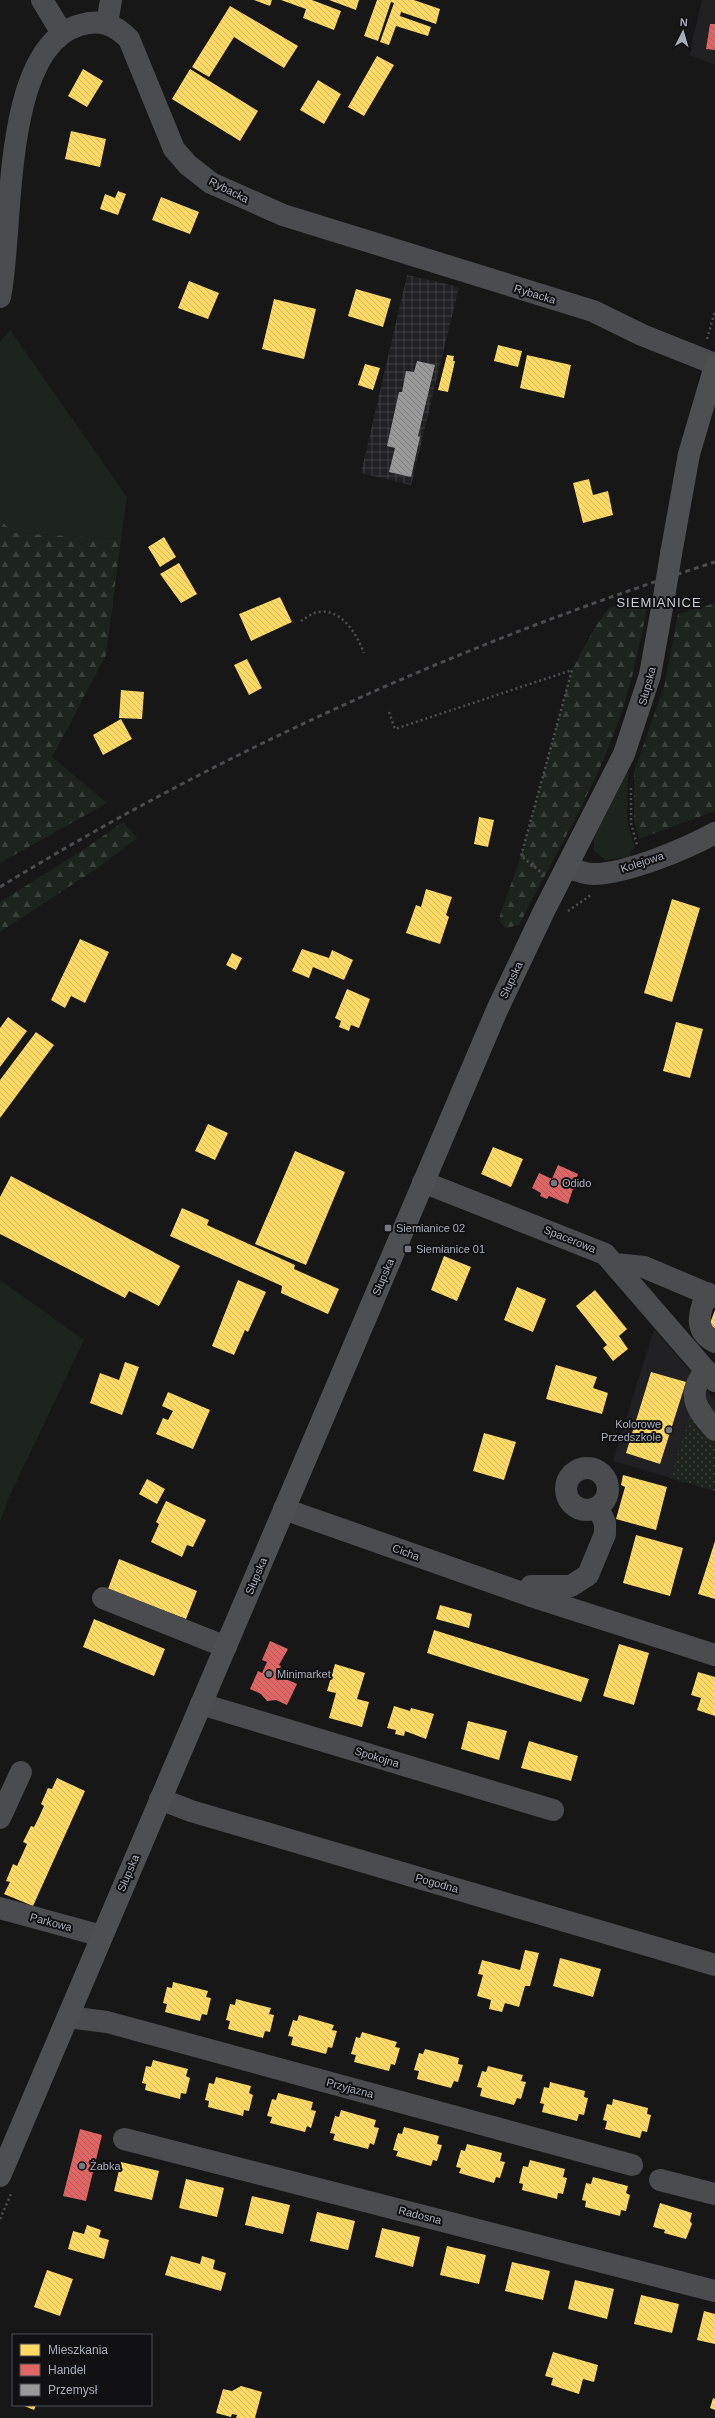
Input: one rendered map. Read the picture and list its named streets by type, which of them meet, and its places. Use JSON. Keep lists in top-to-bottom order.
{
  "streets": {
    "main road": ["Słupska"],
    "street": [
      "Rybacka",
      "Kolejowa",
      "Spacerowa",
      "Cicha",
      "Spokojna",
      "Pogodna",
      "Parkowa",
      "Przyjazna",
      "Radosna"
    ]
  },
  "crossings": [
    ["Rybacka", "Słupska"],
    ["Słupska", "Kolejowa"],
    ["Słupska", "Spacerowa"],
    ["Słupska", "Cicha"],
    ["Słupska", "Spokojna"],
    ["Słupska", "Pogodna"],
    ["Słupska", "Parkowa"],
    ["Słupska", "Przyjazna"]
  ],
  "districts": ["SIEMIANICE"],
  "places": {
    "other": [
      "Odido",
      "Kolorowe Przedszkole",
      "Minimarket",
      "Żabka"
    ],
    "transit": ["Siemianice 02", "Siemianice 01"]
  },
  "legend": ["Mieszkania", "Handel", "Przemysł"],
  "north": "top"
}
